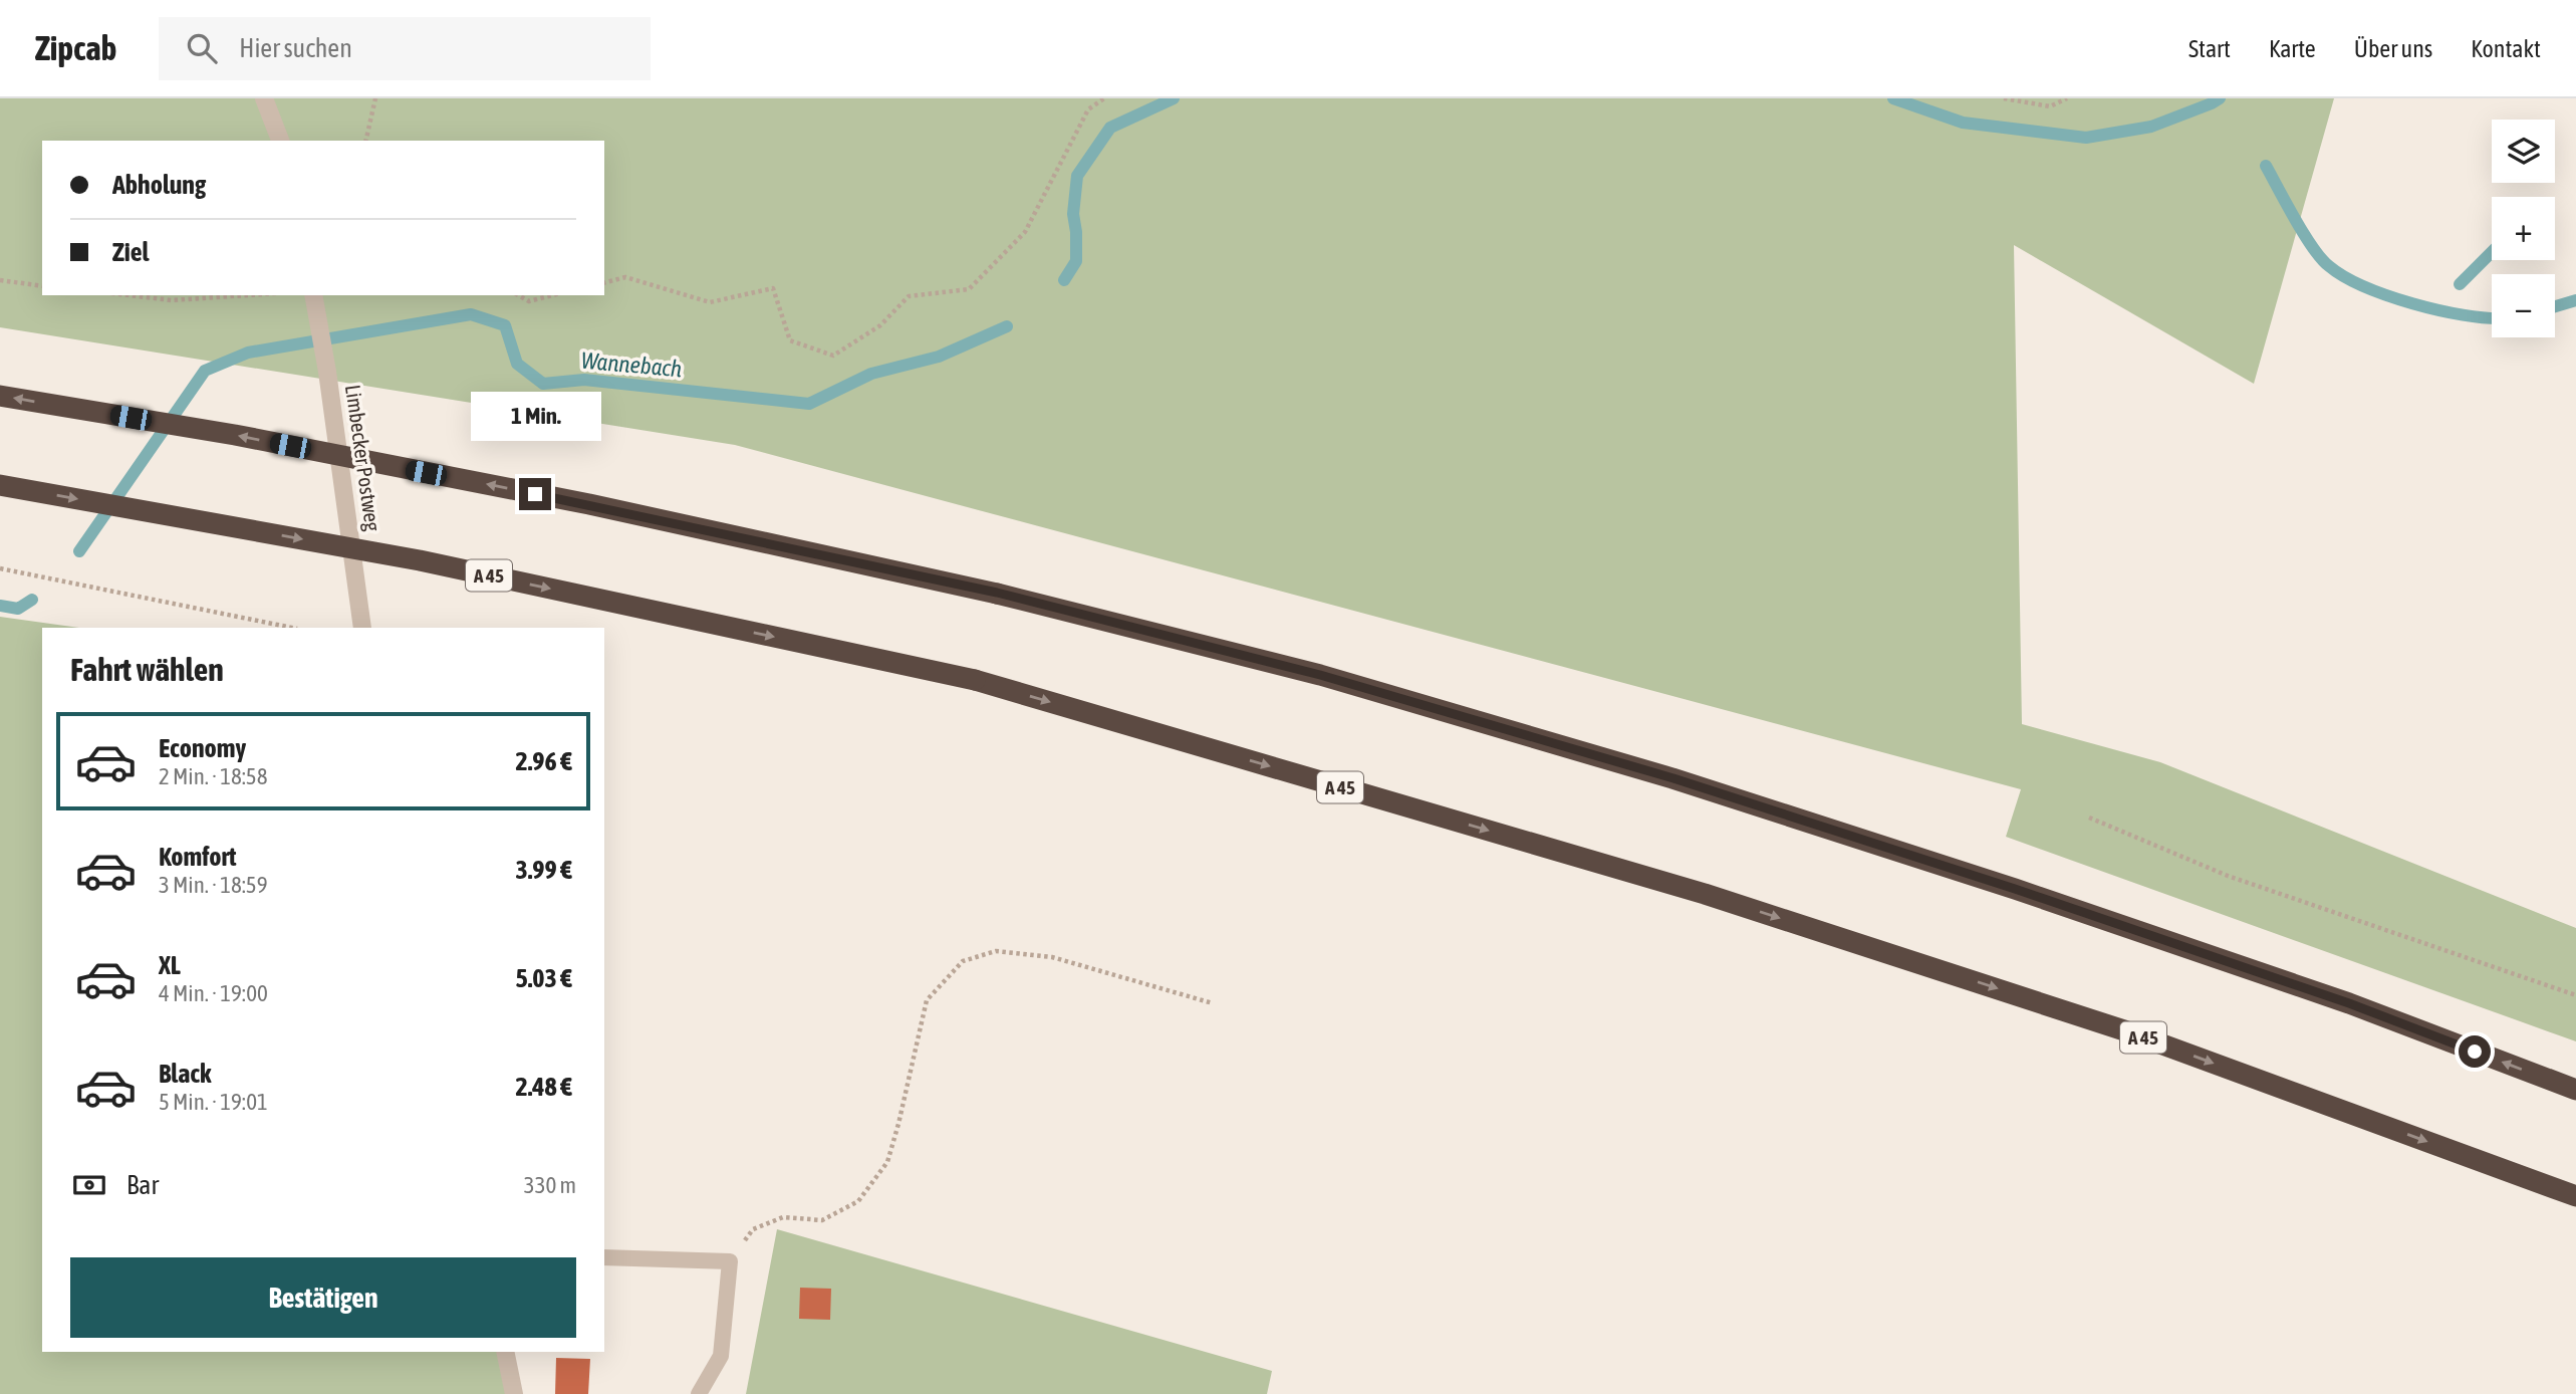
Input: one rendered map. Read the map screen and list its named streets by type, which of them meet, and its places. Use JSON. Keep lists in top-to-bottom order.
{
  "streets": {
    "highway": ["A 45"],
    "street": ["Limbecker Postweg"]
  },
  "water": ["Wannebach"],
  "page": {
    "header": "Zipcab",
    "search": "Hier suchen",
    "nav": [
      "Start",
      "Karte",
      "Über uns",
      "Kontakt"
    ],
    "map_buttons": ["+", "−"],
    "banner": ["Abholung", "Ziel"],
    "bubble": "1 Min.",
    "heading": "Fahrt wählen",
    "list": [
      {
        "name": "Economy",
        "note": "2 Min. · 18:58",
        "value": "2.96 €"
      },
      {
        "name": "Komfort",
        "note": "3 Min. · 18:59",
        "value": "3.99 €"
      },
      {
        "name": "XL",
        "note": "4 Min. · 19:00",
        "value": "5.03 €"
      },
      {
        "name": "Black",
        "note": "5 Min. · 19:01",
        "value": "2.48 €"
      }
    ],
    "pay": ["Bar", "330 m"],
    "buttons": "Bestätigen"
  }
}
